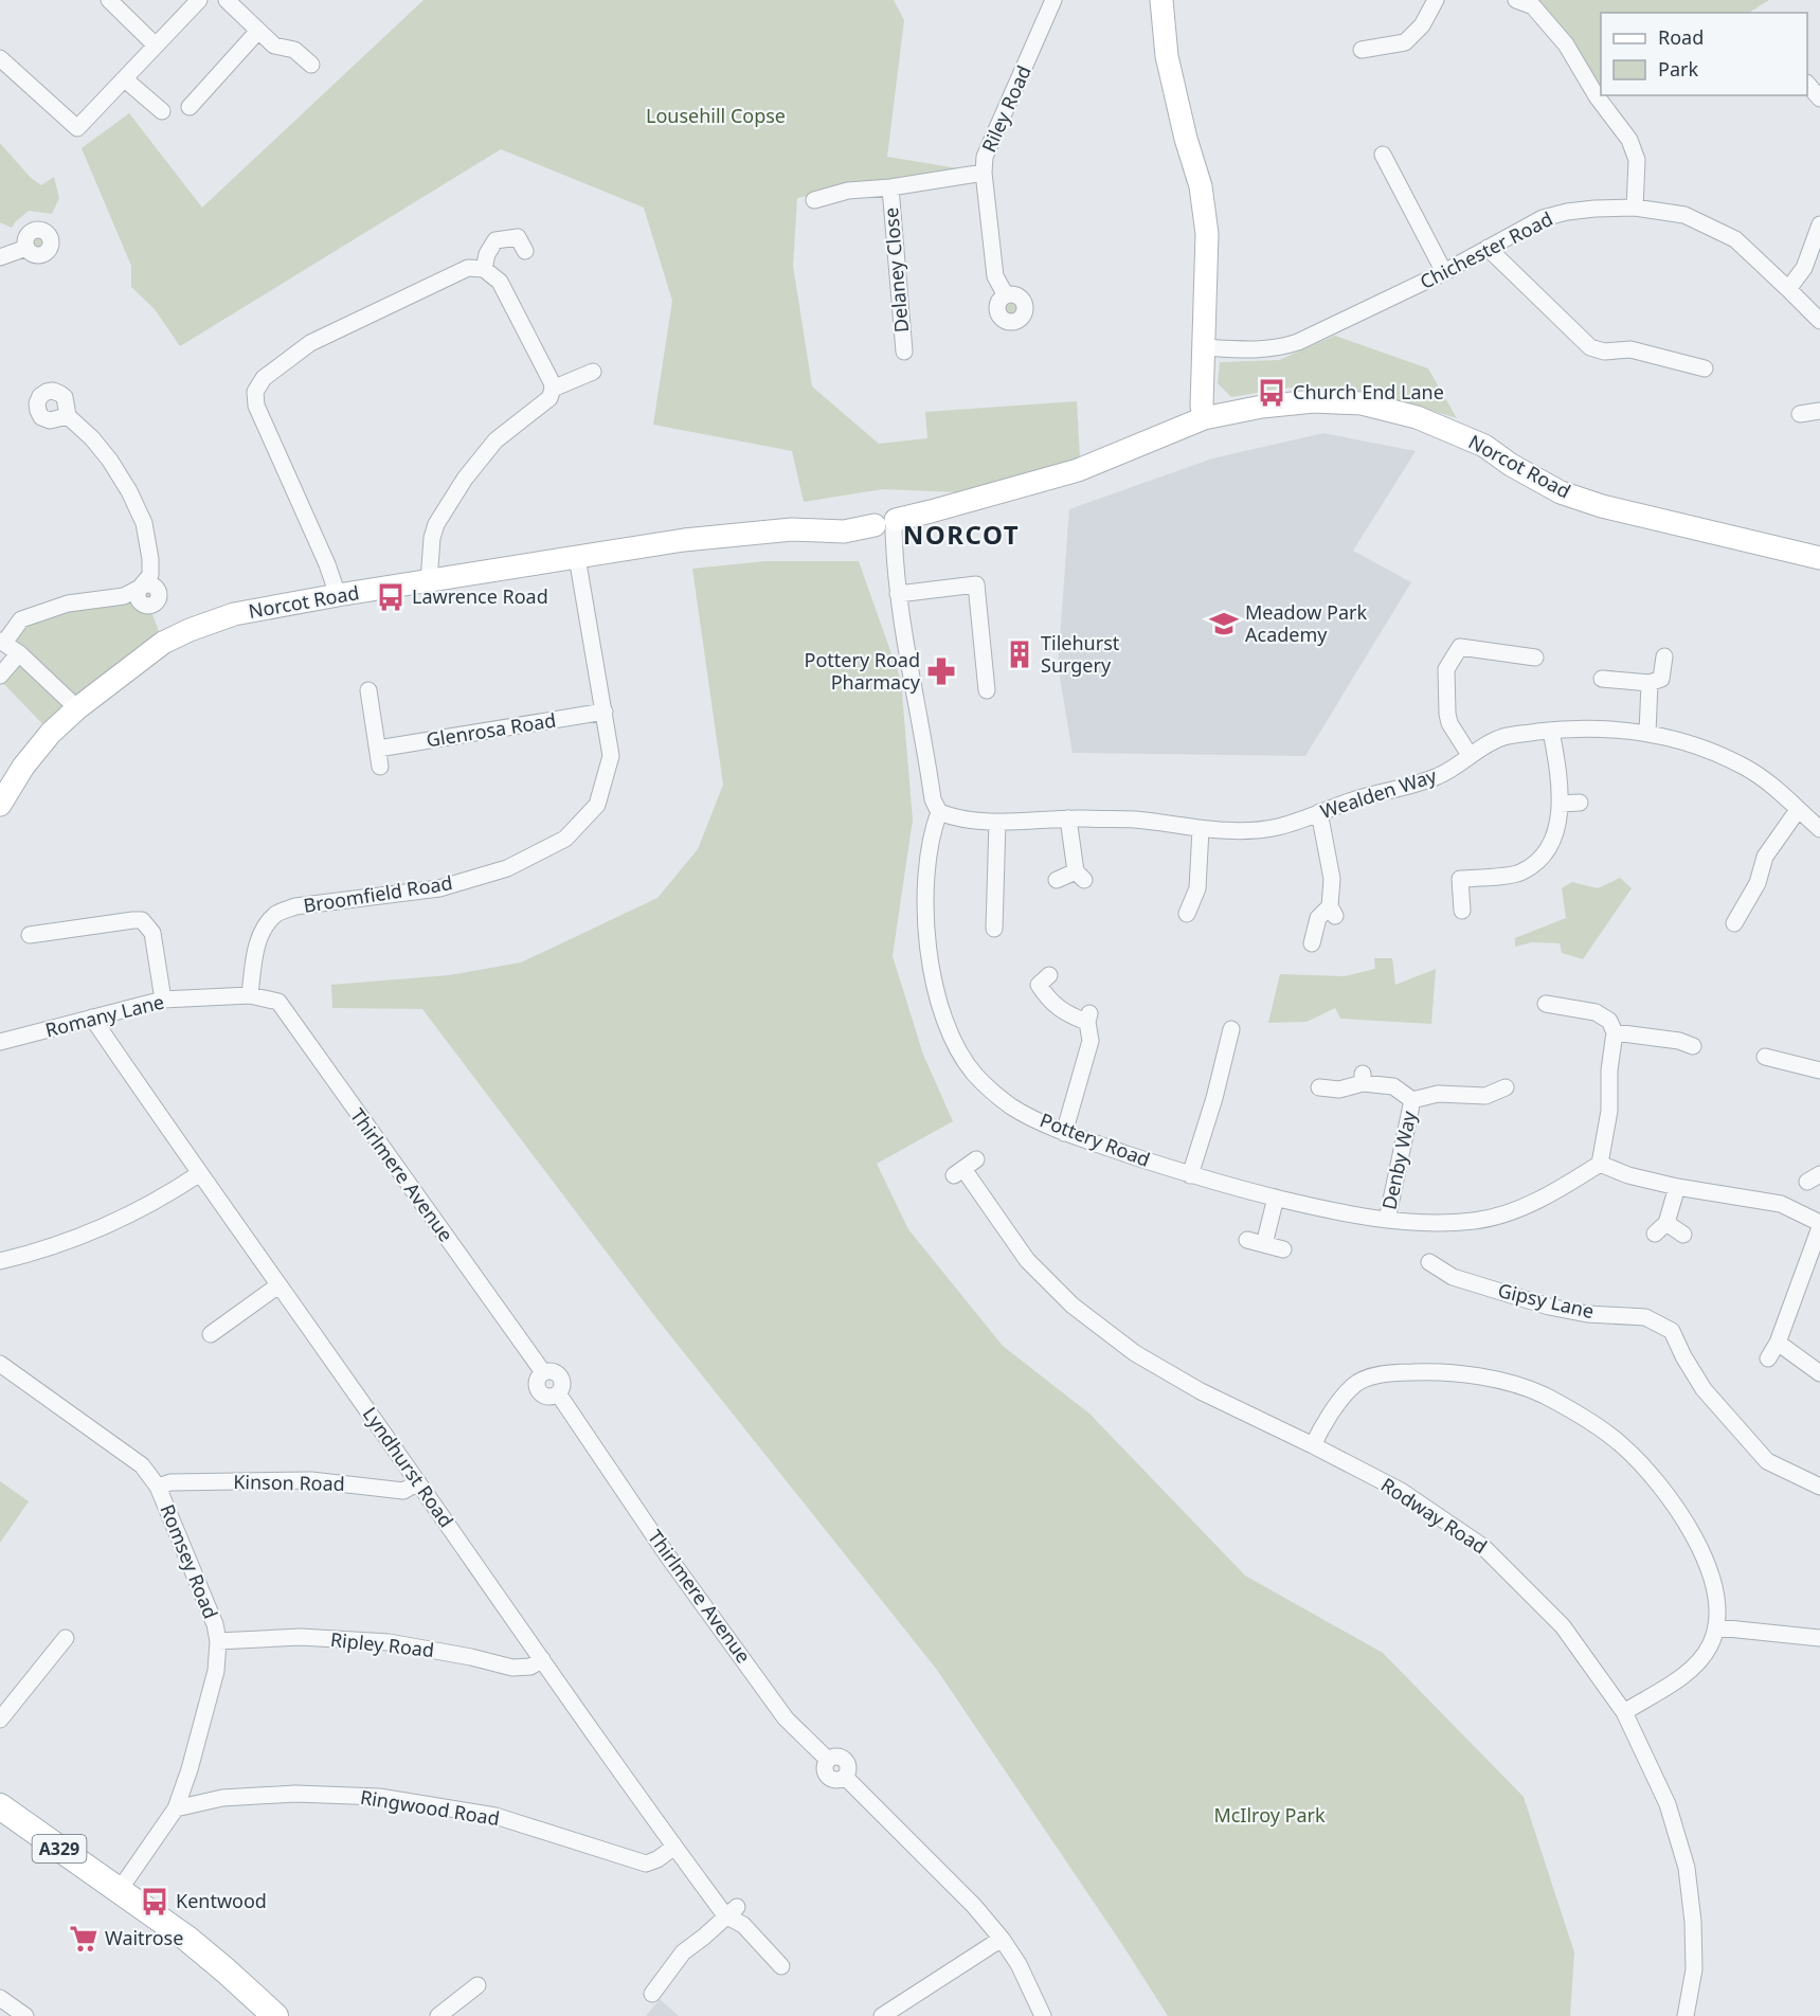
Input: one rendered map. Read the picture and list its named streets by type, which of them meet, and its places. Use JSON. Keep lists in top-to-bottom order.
{
  "streets": {
    "main road": ["A329"],
    "street": [
      "Riley Road",
      "Chichester Road",
      "Delaney Close",
      "Norcot Road",
      "Glenrosa Road",
      "Wealden Way",
      "Broomfield Road",
      "Romany Lane",
      "Pottery Road",
      "Denby Way",
      "Thirlmere Avenue",
      "Gipsy Lane",
      "Lyndhurst Road",
      "Kinson Road",
      "Rodway Road",
      "Romsey Road",
      "Ripley Road",
      "Ringwood Road"
    ]
  },
  "crossings": [
    ["Riley Road", "Delaney Close"],
    ["Norcot Road", "Broomfield Road"],
    ["Glenrosa Road", "Broomfield Road"],
    ["Wealden Way", "Pottery Road"],
    ["Broomfield Road", "Romany Lane"],
    ["Broomfield Road", "Thirlmere Avenue"],
    ["Romany Lane", "Thirlmere Avenue"],
    ["Romany Lane", "Lyndhurst Road"],
    ["Pottery Road", "Denby Way"],
    ["Lyndhurst Road", "Kinson Road"],
    ["Lyndhurst Road", "Ripley Road"],
    ["Lyndhurst Road", "Ringwood Road"],
    ["Kinson Road", "Romsey Road"],
    ["Romsey Road", "Ripley Road"],
    ["Romsey Road", "Ringwood Road"],
    ["Romsey Road", "A329"]
  ],
  "districts": ["NORCOT"],
  "parks": ["Lousehill Copse", "McIlroy Park"],
  "places": {
    "bus stop": ["Church End Lane", "Lawrence Road", "Kentwood"],
    "school or university": ["Meadow Park Academy"],
    "building": ["Tilehurst Surgery"],
    "pharmacy": ["Pottery Road Pharmacy"],
    "supermarket": ["Waitrose"]
  },
  "legend": ["Road", "Park"]
}
